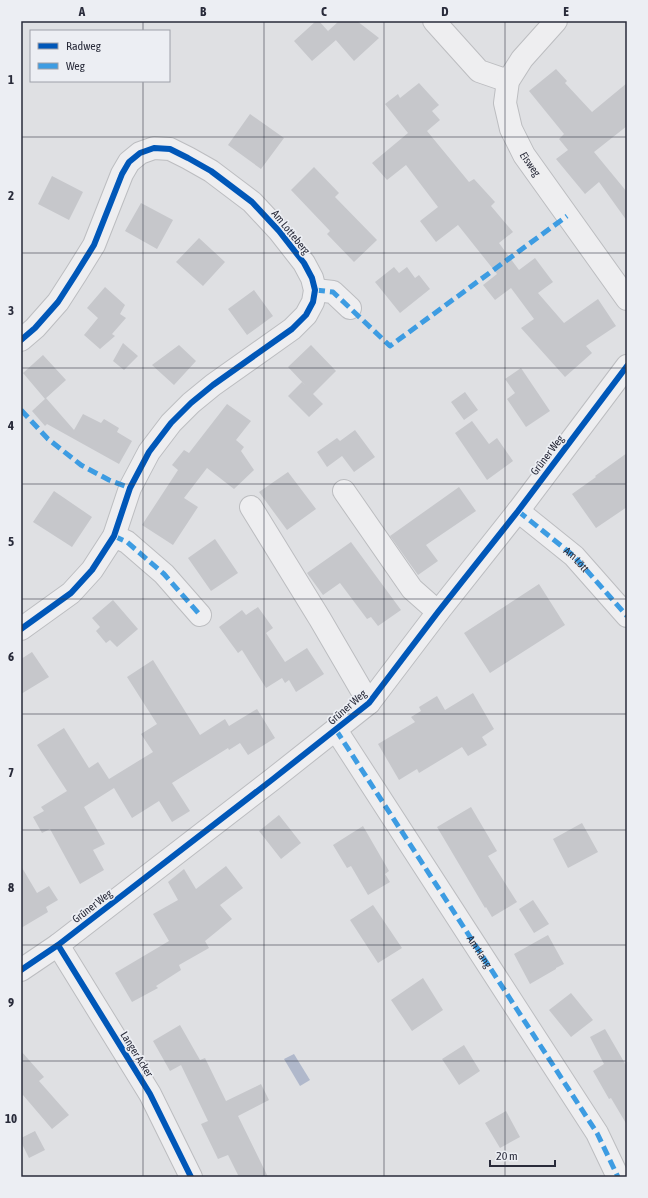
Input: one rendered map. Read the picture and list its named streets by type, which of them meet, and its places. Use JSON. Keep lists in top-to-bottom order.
{
  "streets": {
    "street": [
      "Eisweg",
      "Am Lotteberg",
      "Grüner Weg",
      "Am Lött",
      "Am Hang",
      "Langer Acker"
    ]
  },
  "crossings": [
    ["Grüner Weg", "Am Lött"],
    ["Grüner Weg", "Am Hang"],
    ["Grüner Weg", "Langer Acker"]
  ],
  "legend": ["Radweg", "Weg"],
  "scale_bar": "20 m",
  "grid": {
    "columns": [
      "A",
      "B",
      "C",
      "D",
      "E"
    ],
    "rows": [
      "1",
      "2",
      "3",
      "4",
      "5",
      "6",
      "7",
      "8",
      "9",
      "10"
    ]
  }
}
